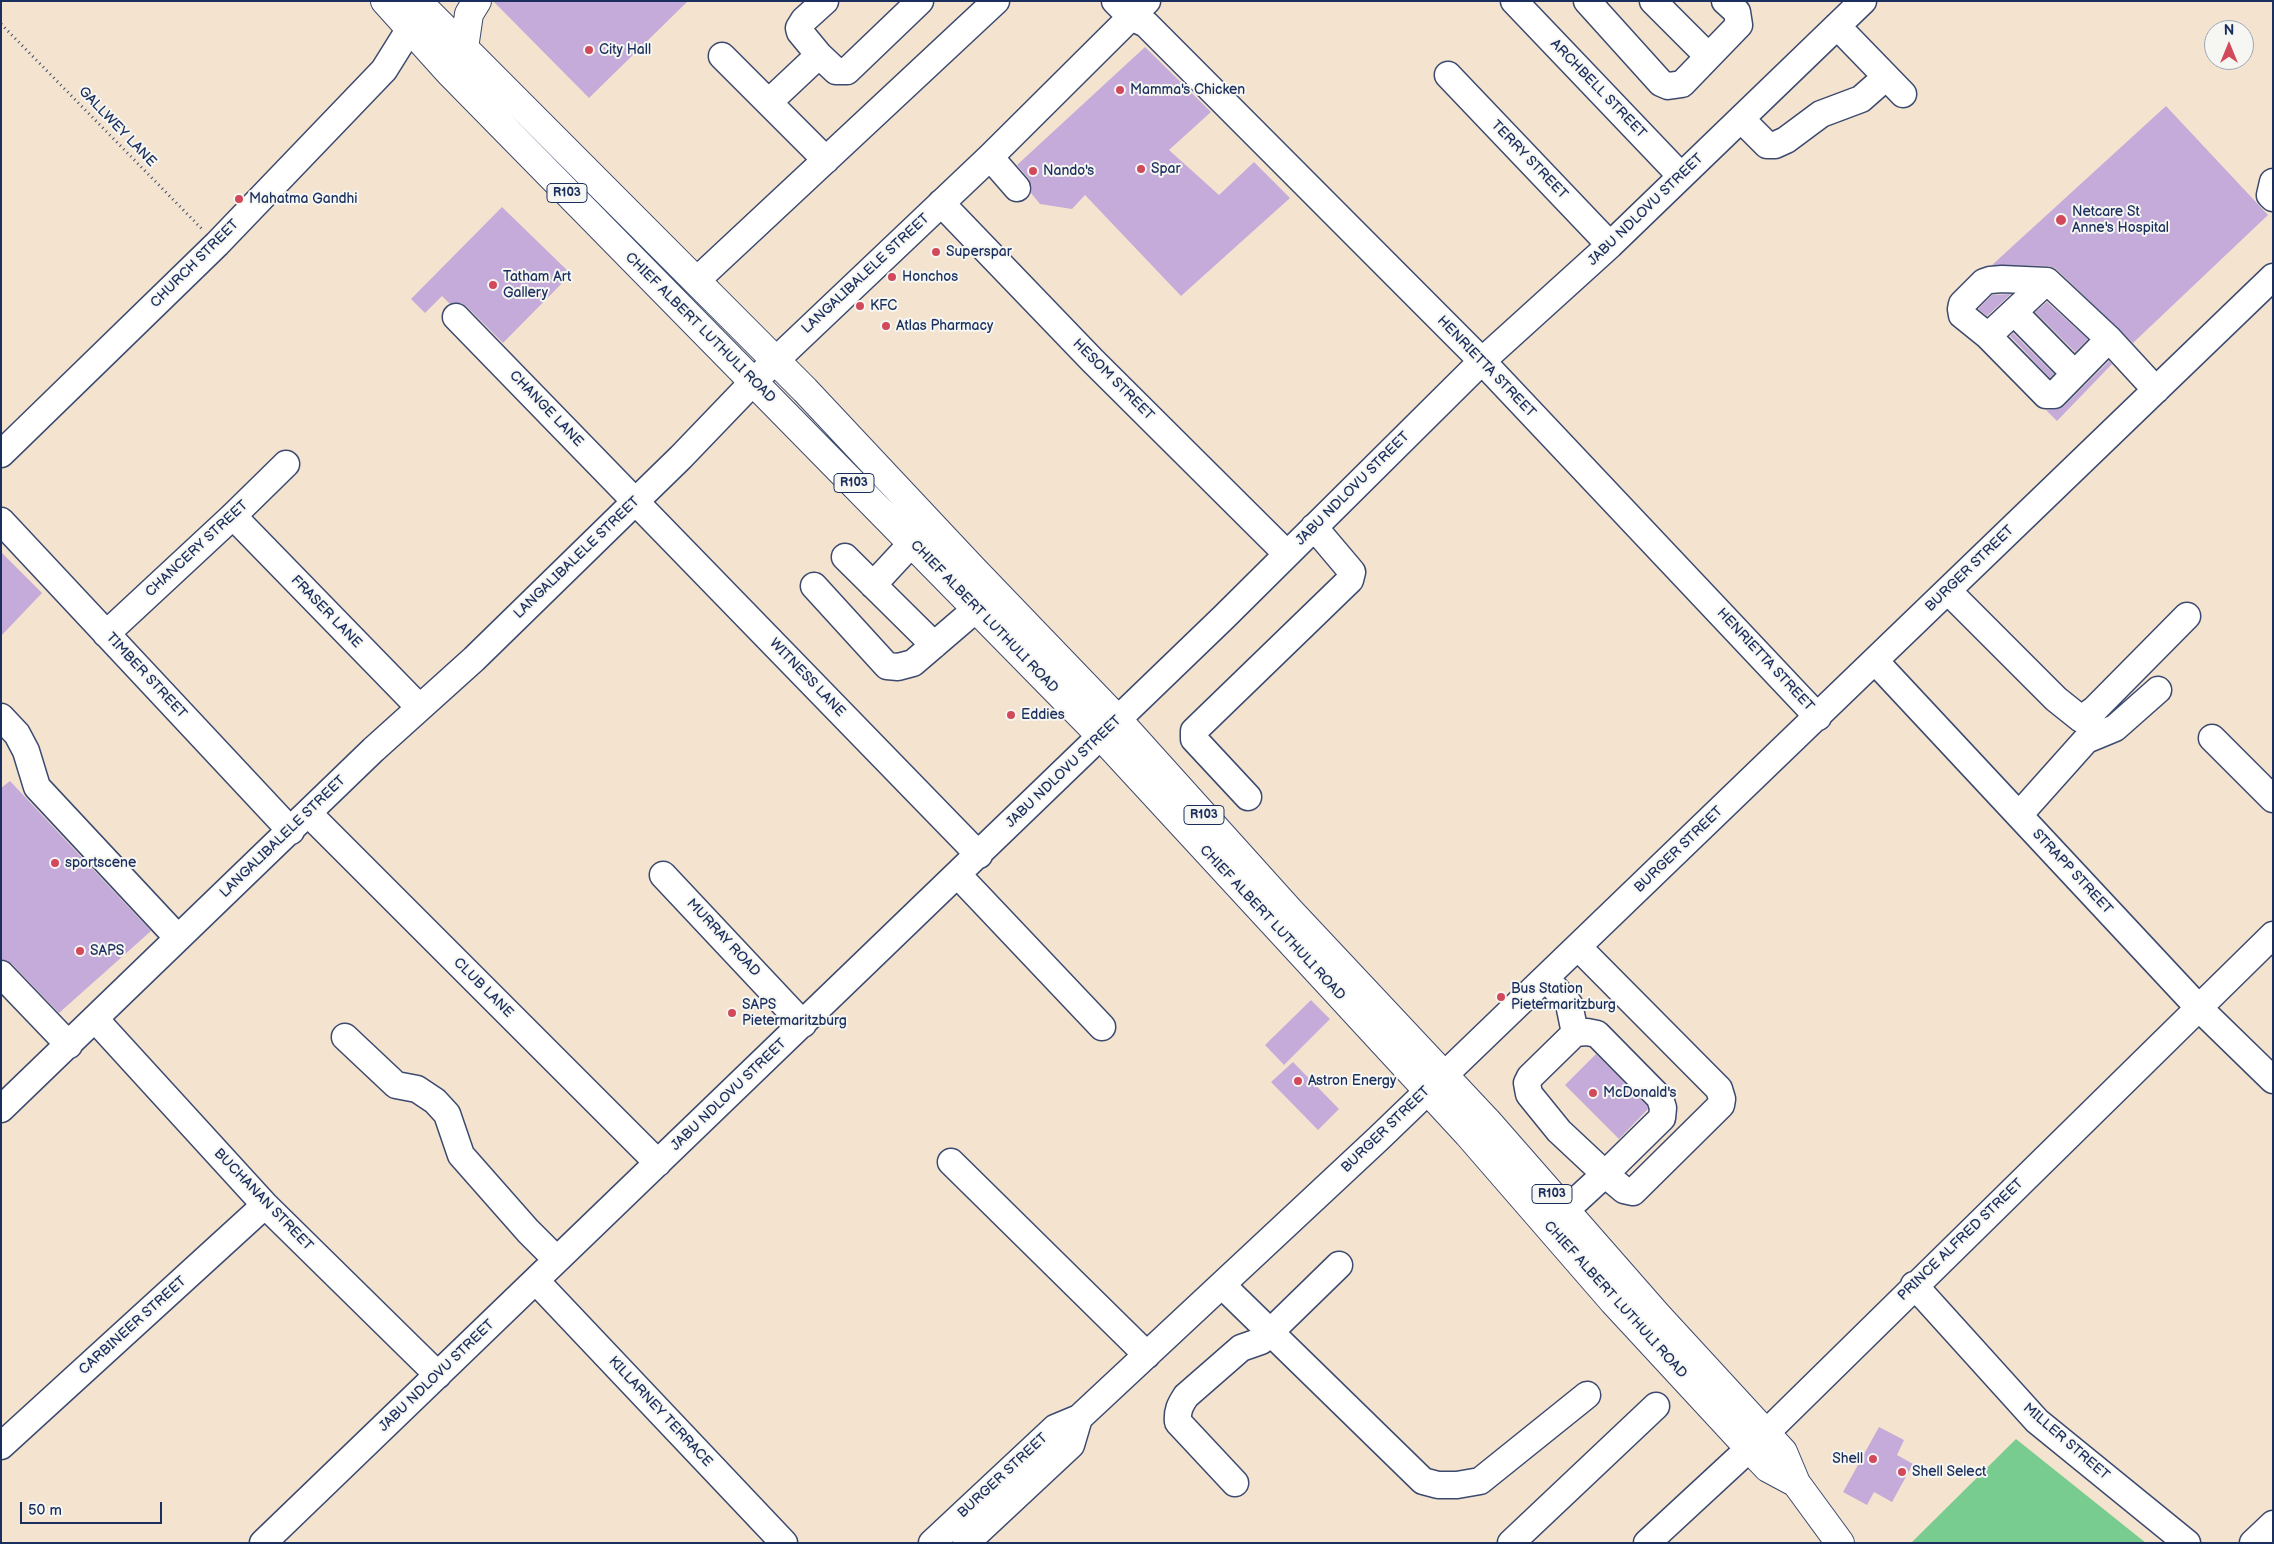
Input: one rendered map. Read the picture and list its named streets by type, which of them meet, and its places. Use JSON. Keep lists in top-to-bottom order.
{
  "streets": {
    "main road": ["R103", "CHIEF ALBERT LUTHULI ROAD"],
    "street": [
      "ARCHBELL STREET",
      "TERRY STREET",
      "JABU NDLOVU STREET",
      "CHURCH STREET",
      "LANGALIBALELE STREET",
      "HENRIETTA STREET",
      "HESOM STREET",
      "CHANGE LANE",
      "CHANCERY STREET",
      "BURGER STREET",
      "FRASER LANE",
      "TIMBER STREET",
      "WITNESS LANE",
      "STRAPP STREET",
      "MURRAY ROAD",
      "CLUB LANE",
      "BUCHANAN STREET",
      "PRINCE ALFRED STREET",
      "CARBINEER STREET",
      "KILLARNEY TERRACE",
      "MILLER STREET"
    ],
    "path": ["GALLWEY LANE"]
  },
  "crossings": [
    ["ARCHBELL STREET", "JABU NDLOVU STREET"],
    ["GALLWEY LANE", "CHURCH STREET"],
    ["TERRY STREET", "JABU NDLOVU STREET"],
    ["JABU NDLOVU STREET", "CHIEF ALBERT LUTHULI ROAD"],
    ["JABU NDLOVU STREET", "HENRIETTA STREET"],
    ["JABU NDLOVU STREET", "HESOM STREET"],
    ["JABU NDLOVU STREET", "WITNESS LANE"],
    ["JABU NDLOVU STREET", "MURRAY ROAD"],
    ["JABU NDLOVU STREET", "CLUB LANE"],
    ["JABU NDLOVU STREET", "BUCHANAN STREET"],
    ["JABU NDLOVU STREET", "KILLARNEY TERRACE"],
    ["CHURCH STREET", "CHIEF ALBERT LUTHULI ROAD"],
    ["LANGALIBALELE STREET", "CHIEF ALBERT LUTHULI ROAD"],
    ["LANGALIBALELE STREET", "HENRIETTA STREET"],
    ["LANGALIBALELE STREET", "HESOM STREET"],
    ["LANGALIBALELE STREET", "CHANGE LANE"],
    ["LANGALIBALELE STREET", "FRASER LANE"],
    ["LANGALIBALELE STREET", "TIMBER STREET"],
    ["LANGALIBALELE STREET", "WITNESS LANE"],
    ["LANGALIBALELE STREET", "CLUB LANE"],
    ["LANGALIBALELE STREET", "BUCHANAN STREET"],
    ["CHIEF ALBERT LUTHULI ROAD", "BURGER STREET"],
    ["CHIEF ALBERT LUTHULI ROAD", "PRINCE ALFRED STREET"],
    ["HENRIETTA STREET", "BURGER STREET"],
    ["CHANGE LANE", "WITNESS LANE"],
    ["CHANCERY STREET", "FRASER LANE"],
    ["CHANCERY STREET", "TIMBER STREET"],
    ["BURGER STREET", "STRAPP STREET"],
    ["TIMBER STREET", "CLUB LANE"],
    ["STRAPP STREET", "PRINCE ALFRED STREET"],
    ["BUCHANAN STREET", "CARBINEER STREET"],
    ["PRINCE ALFRED STREET", "MILLER STREET"]
  ],
  "places": [
    "City Hall",
    "Mamma's Chicken",
    "Spar",
    "Nando's",
    "Mahatma Gandhi",
    "Netcare St Anne's Hospital",
    "Superspar",
    "Honchos",
    "Tatham Art Gallery",
    "KFC",
    "Atlas Pharmacy",
    "Eddies",
    "sportscene",
    "SAPS",
    "Bus Station Pietermaritzburg",
    "SAPS Pietermaritzburg",
    "Astron Energy",
    "McDonald's",
    "Shell",
    "Shell Select"
  ],
  "scale_bar": "50 m",
  "north": "top"
}
